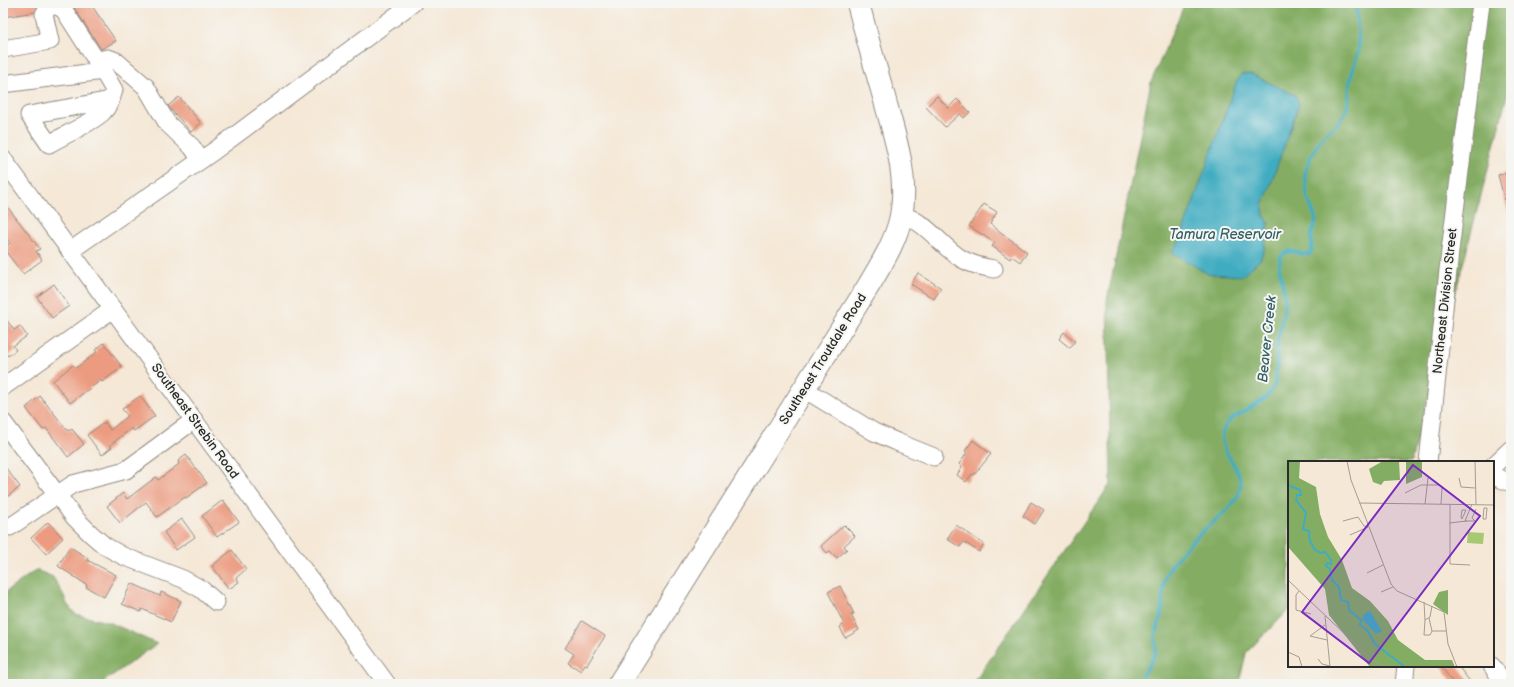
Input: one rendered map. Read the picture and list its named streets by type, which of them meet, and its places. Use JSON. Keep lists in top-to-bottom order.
{
  "streets": {
    "main road": ["Southeast Troutdale Road"],
    "street": ["Northeast Division Street", "Southeast Strebin Road"]
  },
  "water": ["Tamura Reservoir", "Beaver Creek"]
}
